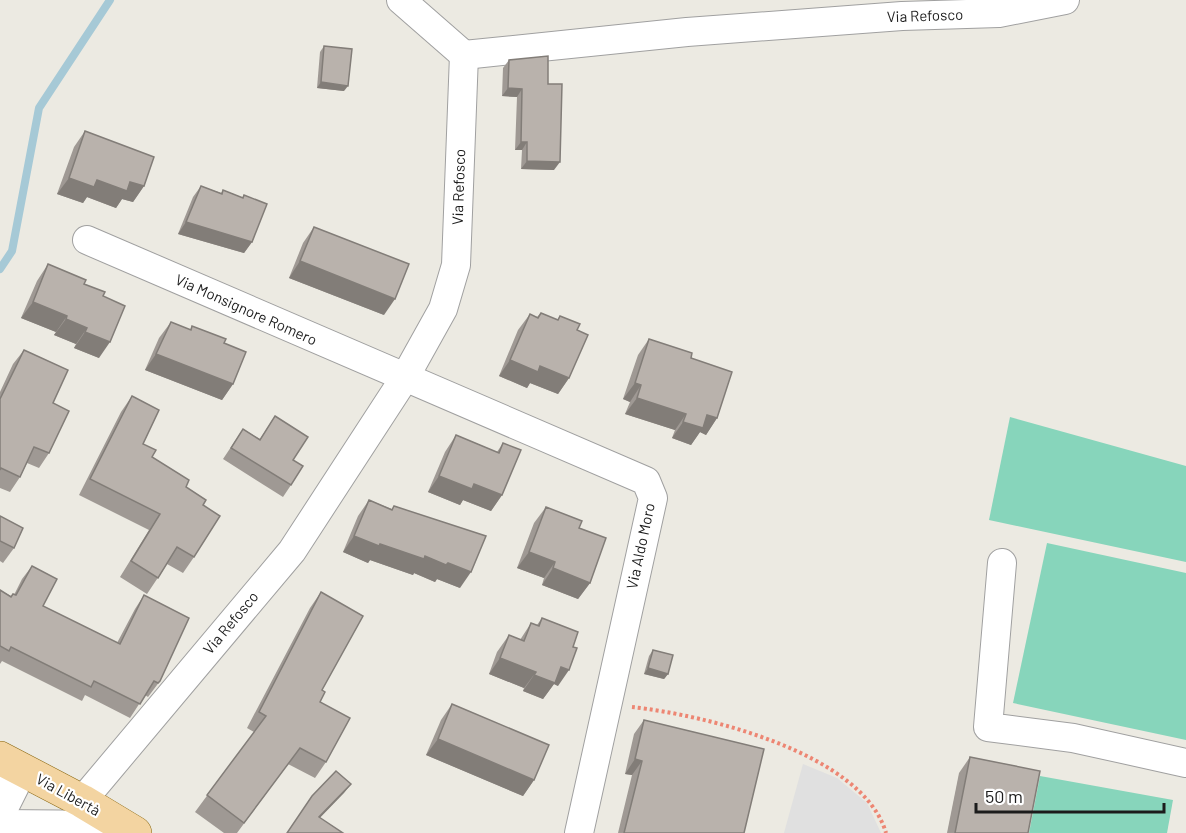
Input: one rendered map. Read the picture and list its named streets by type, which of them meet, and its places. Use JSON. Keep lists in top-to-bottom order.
{
  "streets": {
    "main road": ["Via Libertà"],
    "street": ["Via Refosco", "Via Monsignore Romero", "Via Aldo Moro"]
  },
  "crossings": [
    ["Via Refosco", "Via Monsignore Romero"],
    ["Via Refosco", "Via Aldo Moro"],
    ["Via Refosco", "Via Libertà"],
    ["Via Monsignore Romero", "Via Aldo Moro"]
  ],
  "scale_bar": "50 m"
}
